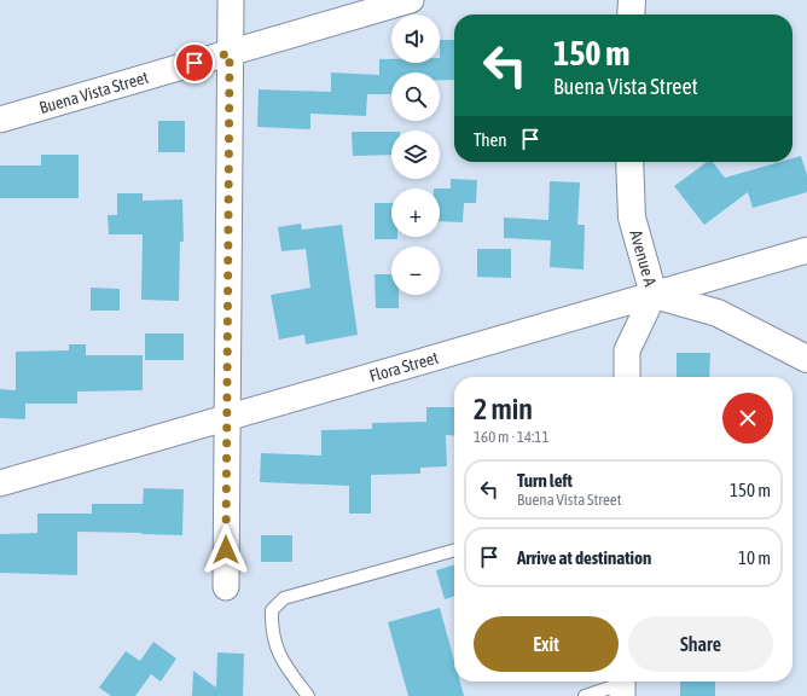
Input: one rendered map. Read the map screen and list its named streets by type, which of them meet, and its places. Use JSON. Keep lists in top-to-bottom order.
{
  "streets": {
    "street": ["Buena Vista Street", "Avenue A", "Flora Street"]
  },
  "crossings": [
    ["Avenue A", "Flora Street"]
  ],
  "page": {
    "map_buttons": ["+", "−"],
    "turn": ["150 m", "Buena Vista Street"],
    "then": "Then",
    "heading": ["2 min", "160 m · 14:11"],
    "list": [
      {
        "name": "Turn left",
        "note": "Buena Vista Street",
        "value": "150 m"
      },
      {
        "name": "Arrive at destination",
        "value": "10 m"
      }
    ],
    "buttons": ["Exit", "Share"]
  }
}
